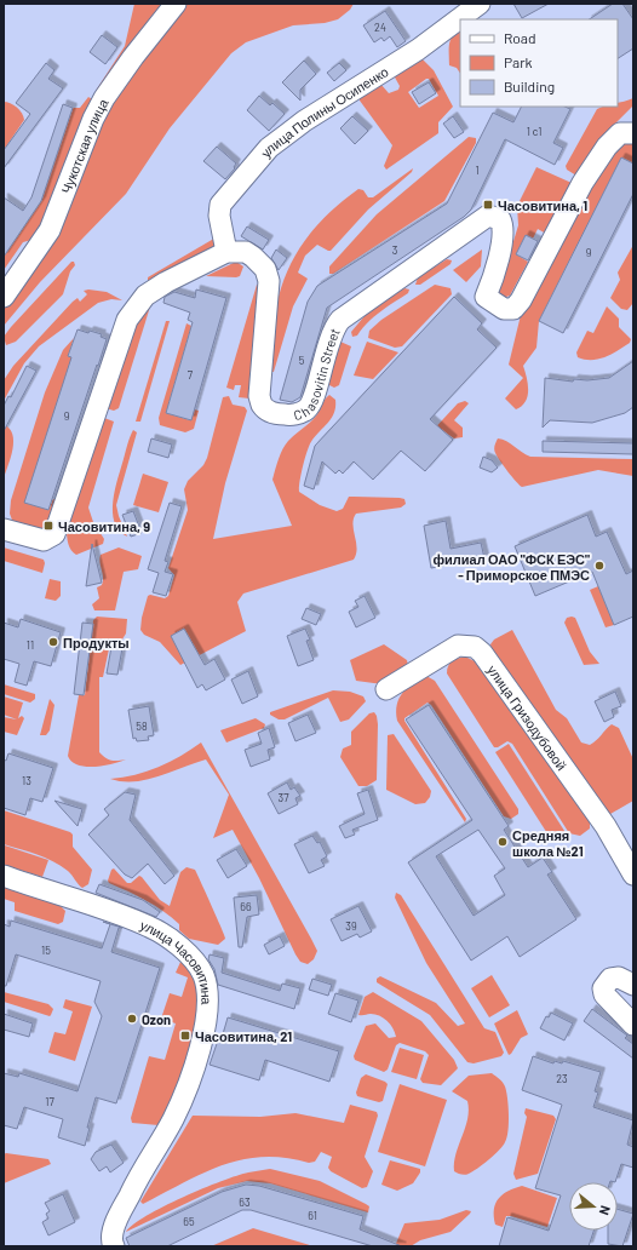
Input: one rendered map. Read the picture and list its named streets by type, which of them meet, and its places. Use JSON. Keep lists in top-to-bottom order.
{
  "streets": {
    "street": [
      "улица Полины Осипенко",
      "Чукотская улица",
      "Chasovitin Street",
      "улица Гризодубовой",
      "улица Часовитина"
    ]
  },
  "crossings": [
    ["улица Полины Осипенко", "Chasovitin Street"]
  ],
  "places": {
    "transit": ["Часовитина, 1", "Часовитина, 9", "Часовитина, 21"],
    "other": [
      "филиал ОАО \"ФСК ЕЭС\" - Приморское ПМЭС",
      "Продукты",
      "Средняя школа №21",
      "Ozon"
    ]
  },
  "house_numbers": [
    "24",
    "1 с1",
    "1",
    "3",
    "9",
    "5",
    "7",
    "9",
    "11",
    "58",
    "13",
    "37",
    "66",
    "39",
    "15",
    "23",
    "17",
    "63",
    "61",
    "65"
  ],
  "legend": ["Road", "Park", "Building"],
  "north": "right"
}
